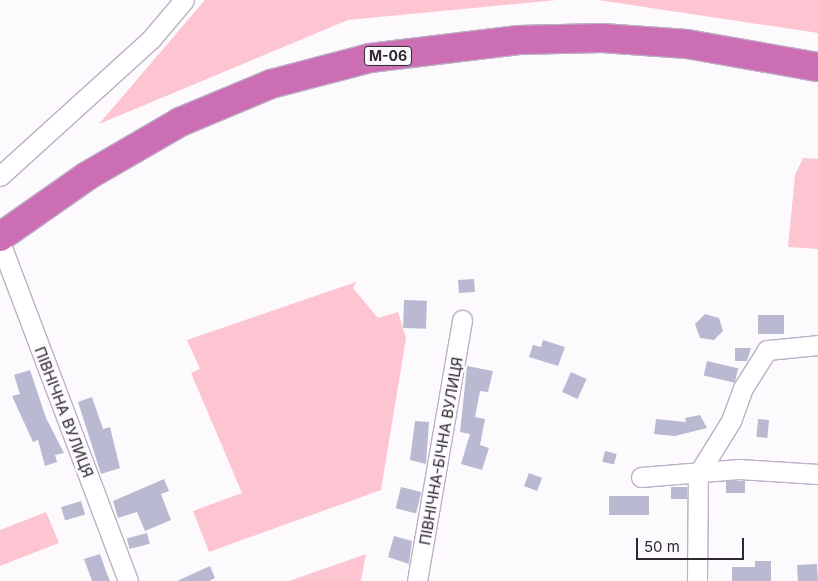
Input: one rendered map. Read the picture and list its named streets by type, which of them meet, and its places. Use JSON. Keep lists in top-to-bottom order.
{
  "streets": {
    "highway": ["М-06"],
    "street": ["ПІВНІЧНА ВУЛИЦЯ", "ПІВНІЧНА-БІЧНА ВУЛИЦЯ"]
  },
  "scale_bar": "50 m"
}
